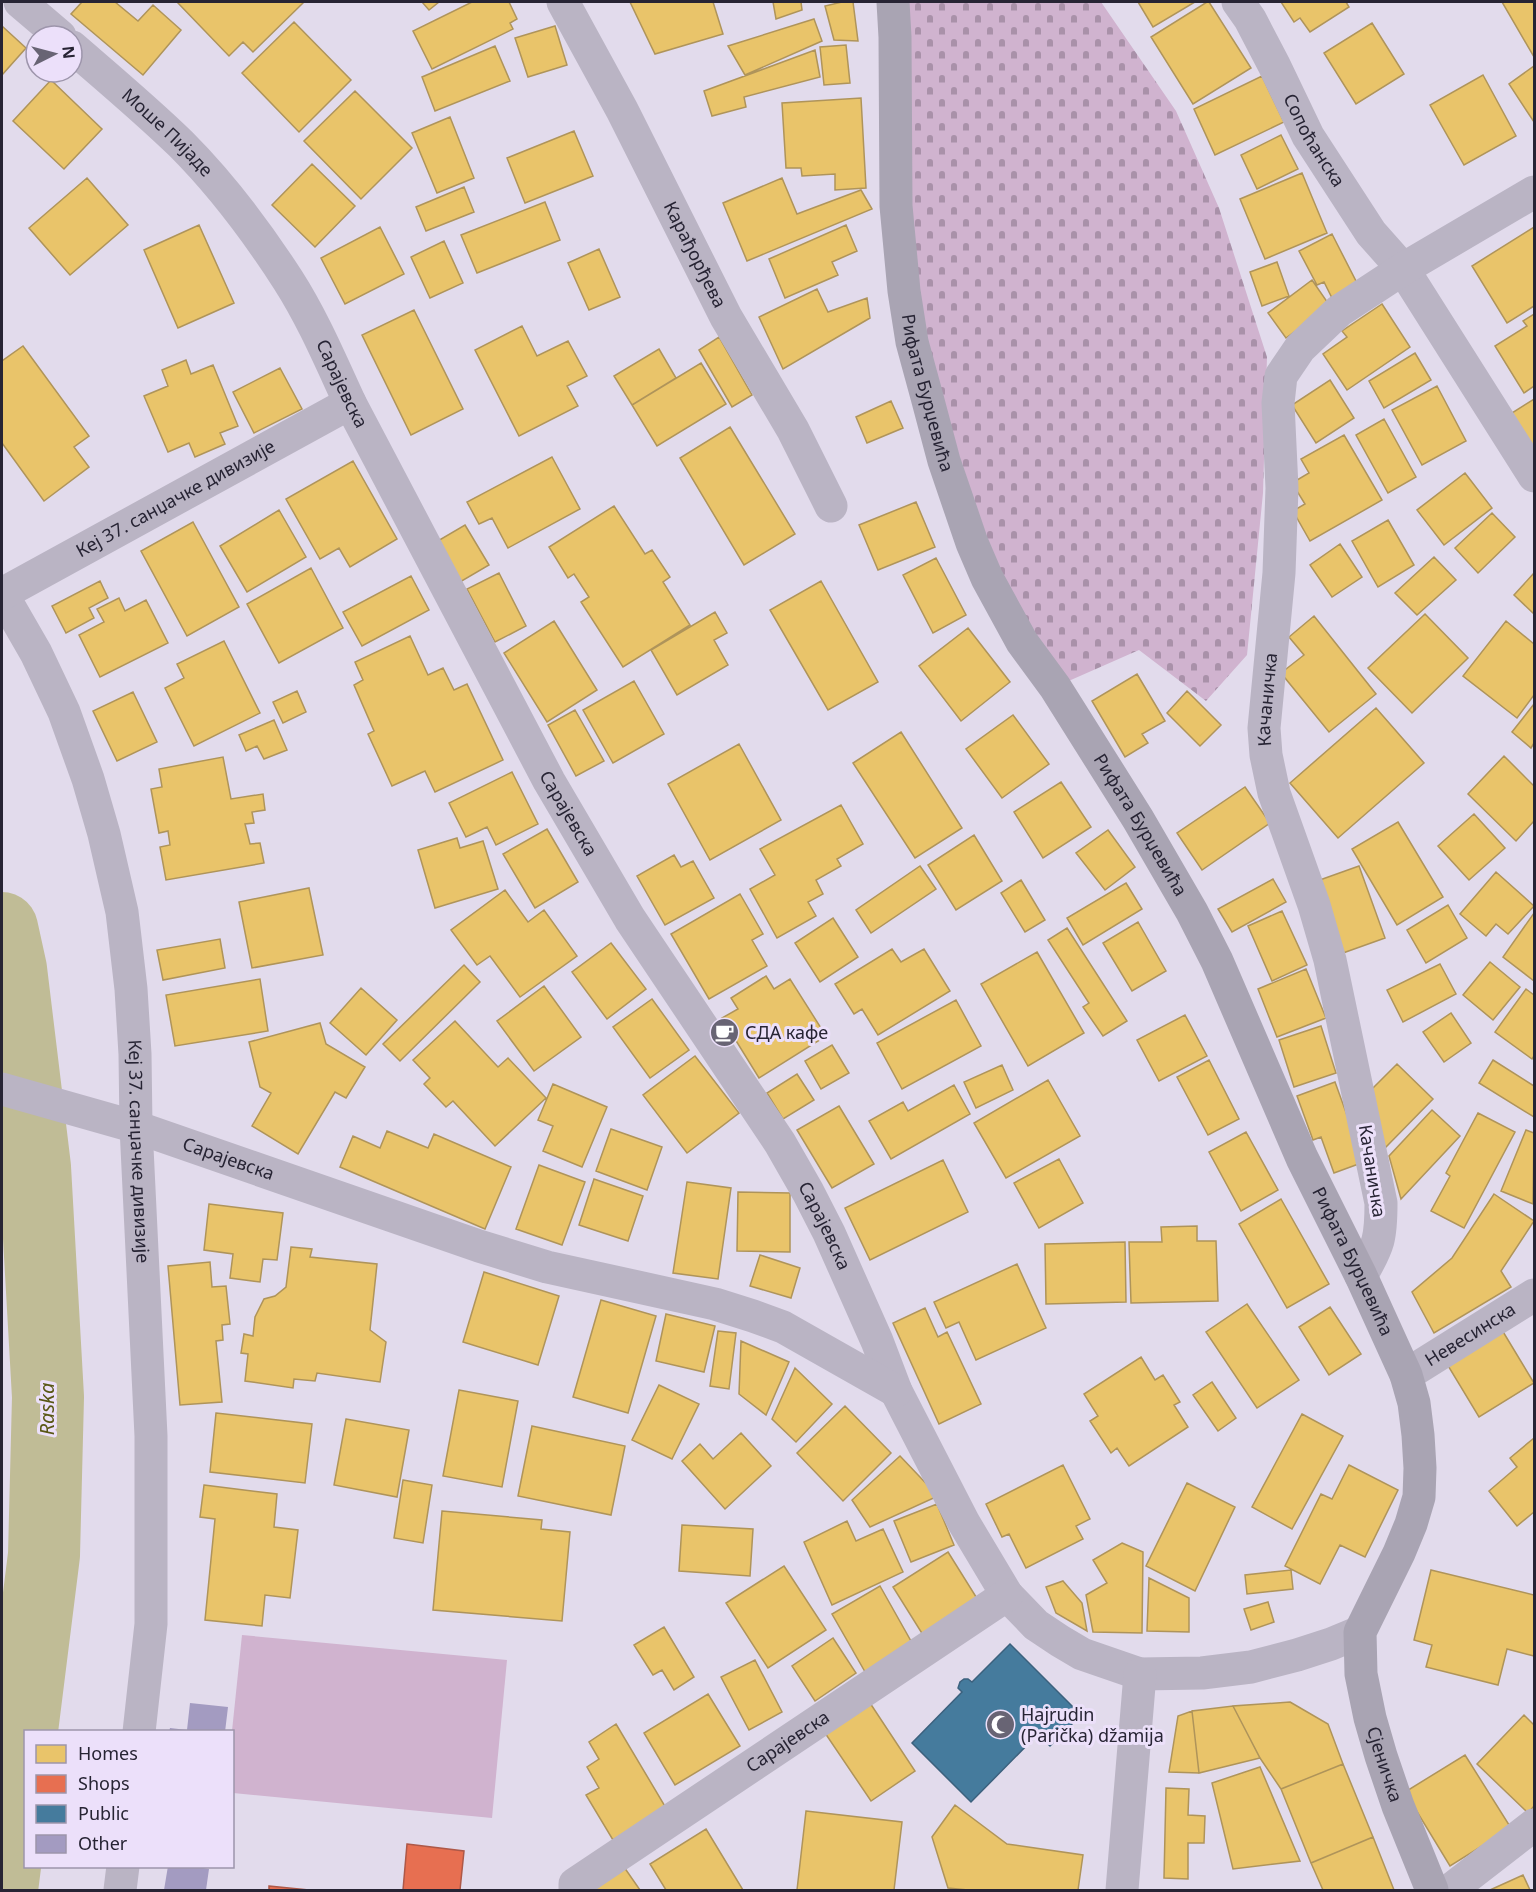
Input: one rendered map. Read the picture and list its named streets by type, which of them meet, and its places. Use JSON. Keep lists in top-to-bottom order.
{
  "streets": {
    "main road": ["Рифата Бурџевића", "Сјеничка"],
    "street": [
      "Моше Пијаде",
      "Сопоћанска",
      "Карађорђева",
      "Сарајевска",
      "Кеј 37. санџачке дивизије",
      "Качаничка",
      "Невесинска"
    ]
  },
  "crossings": [
    ["Моше Пијаде", "Сарајевска"],
    ["Сопоћанска", "Качаничка"],
    ["Сарајевска", "Рифата Бурџевића"],
    ["Сарајевска", "Кеј 37. санџачке дивизије"],
    ["Сарајевска", "Сјеничка"],
    ["Рифата Бурџевића", "Качаничка"],
    ["Рифата Бурџевића", "Невесинска"],
    ["Рифата Бурџевића", "Сјеничка"]
  ],
  "water": ["Raska"],
  "places": {
    "cafe": ["СДА кафе"],
    "mosque": ["Hajrudin (Parička) džamija"]
  },
  "legend": [
    "Homes",
    "Shops",
    "Public",
    "Other"
  ],
  "north": "right"
}
